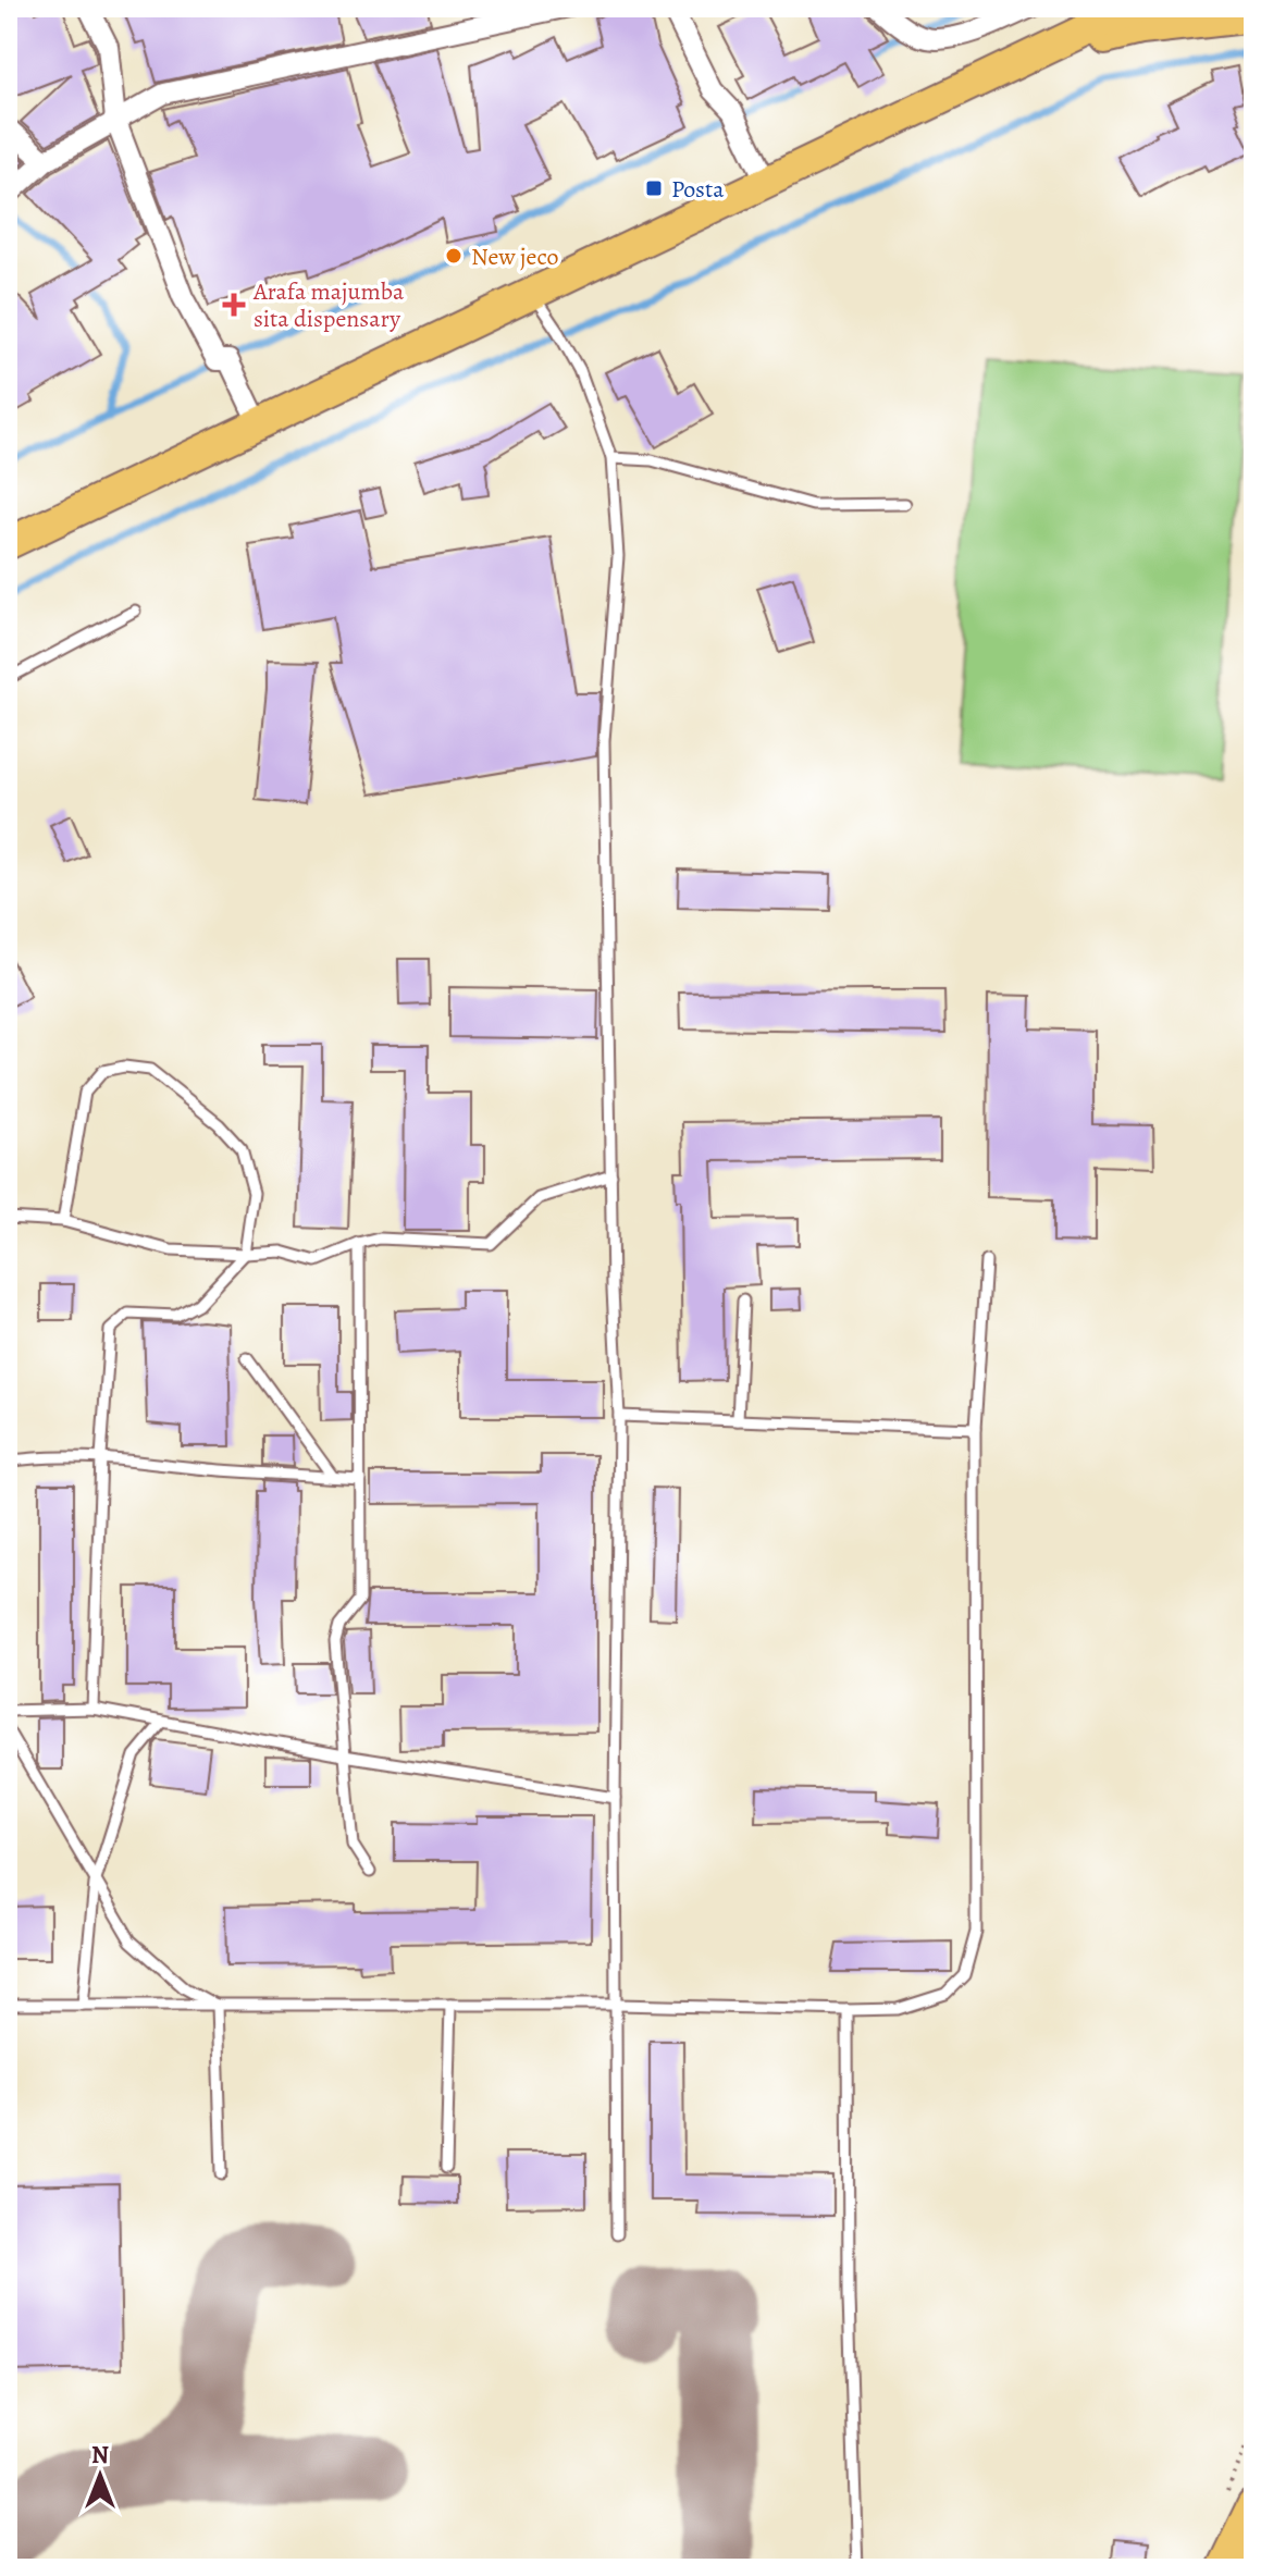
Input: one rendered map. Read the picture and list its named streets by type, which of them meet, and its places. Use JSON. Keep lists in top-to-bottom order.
{
  "places": {
    "transit": ["Posta"],
    "other": ["New jeco"],
    "health": ["Arafa majumba sita dispensary"]
  },
  "north": "top"
}
